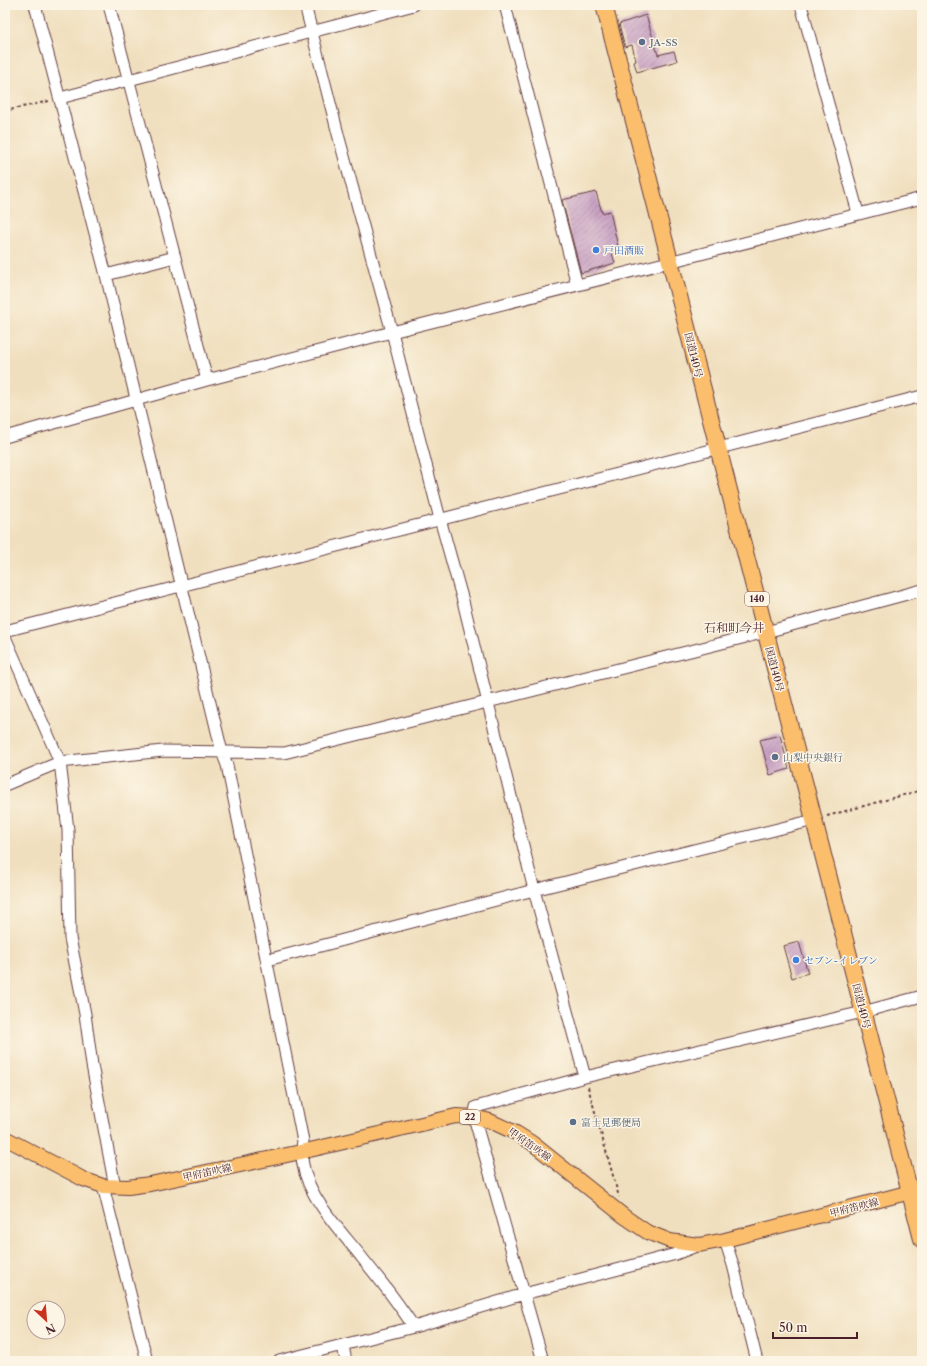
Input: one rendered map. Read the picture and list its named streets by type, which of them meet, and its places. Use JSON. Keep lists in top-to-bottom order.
{
  "streets": {
    "highway": ["国道140号", "140"],
    "main road": ["22", "甲府笛吹線"]
  },
  "crossings": [
    ["国道140号", "甲府笛吹線"]
  ],
  "districts": ["石和町今井"],
  "places": [
    "JA-SS",
    "戸田酒販",
    "山梨中央銀行",
    "セブン-イレブン",
    "富士見郵便局"
  ],
  "scale_bar": "50 m",
  "north": "bottom right"
}
